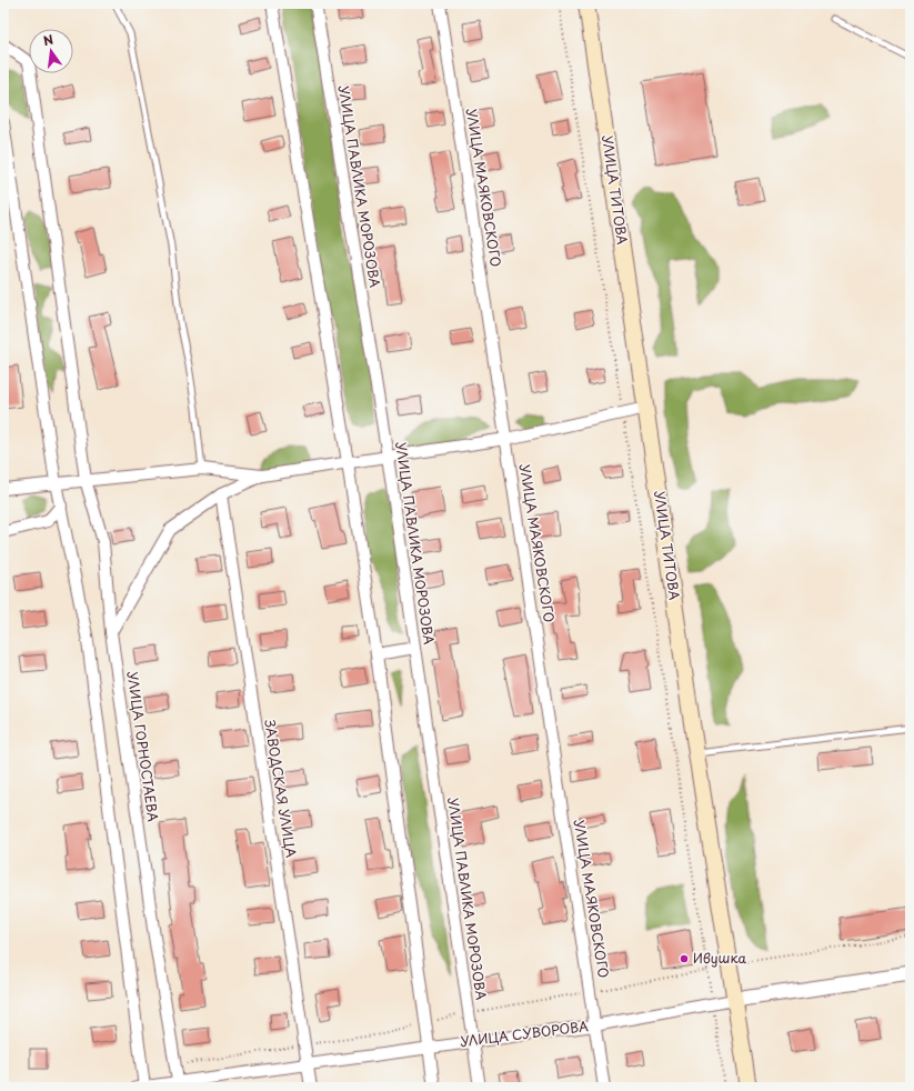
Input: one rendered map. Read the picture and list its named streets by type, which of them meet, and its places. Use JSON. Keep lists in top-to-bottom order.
{
  "streets": {
    "main road": ["УЛИЦА ТИТОВА"],
    "street": [
      "УЛИЦА ПАВЛИКА МОРОЗОВА",
      "УЛИЦА МАЯКОВСКОГО",
      "УЛИЦА ГОРНОСТАЕВА",
      "ЗАВОДСКАЯ УЛИЦА",
      "УЛИЦА СУВОРОВА"
    ]
  },
  "crossings": [
    ["УЛИЦА ПАВЛИКА МОРОЗОВА", "УЛИЦА СУВОРОВА"],
    ["УЛИЦА МАЯКОВСКОГО", "УЛИЦА СУВОРОВА"],
    ["УЛИЦА ТИТОВА", "УЛИЦА СУВОРОВА"],
    ["УЛИЦА ГОРНОСТАЕВА", "УЛИЦА СУВОРОВА"],
    ["ЗАВОДСКАЯ УЛИЦА", "УЛИЦА СУВОРОВА"]
  ],
  "places": ["Ивушка"],
  "north": "top"
}
